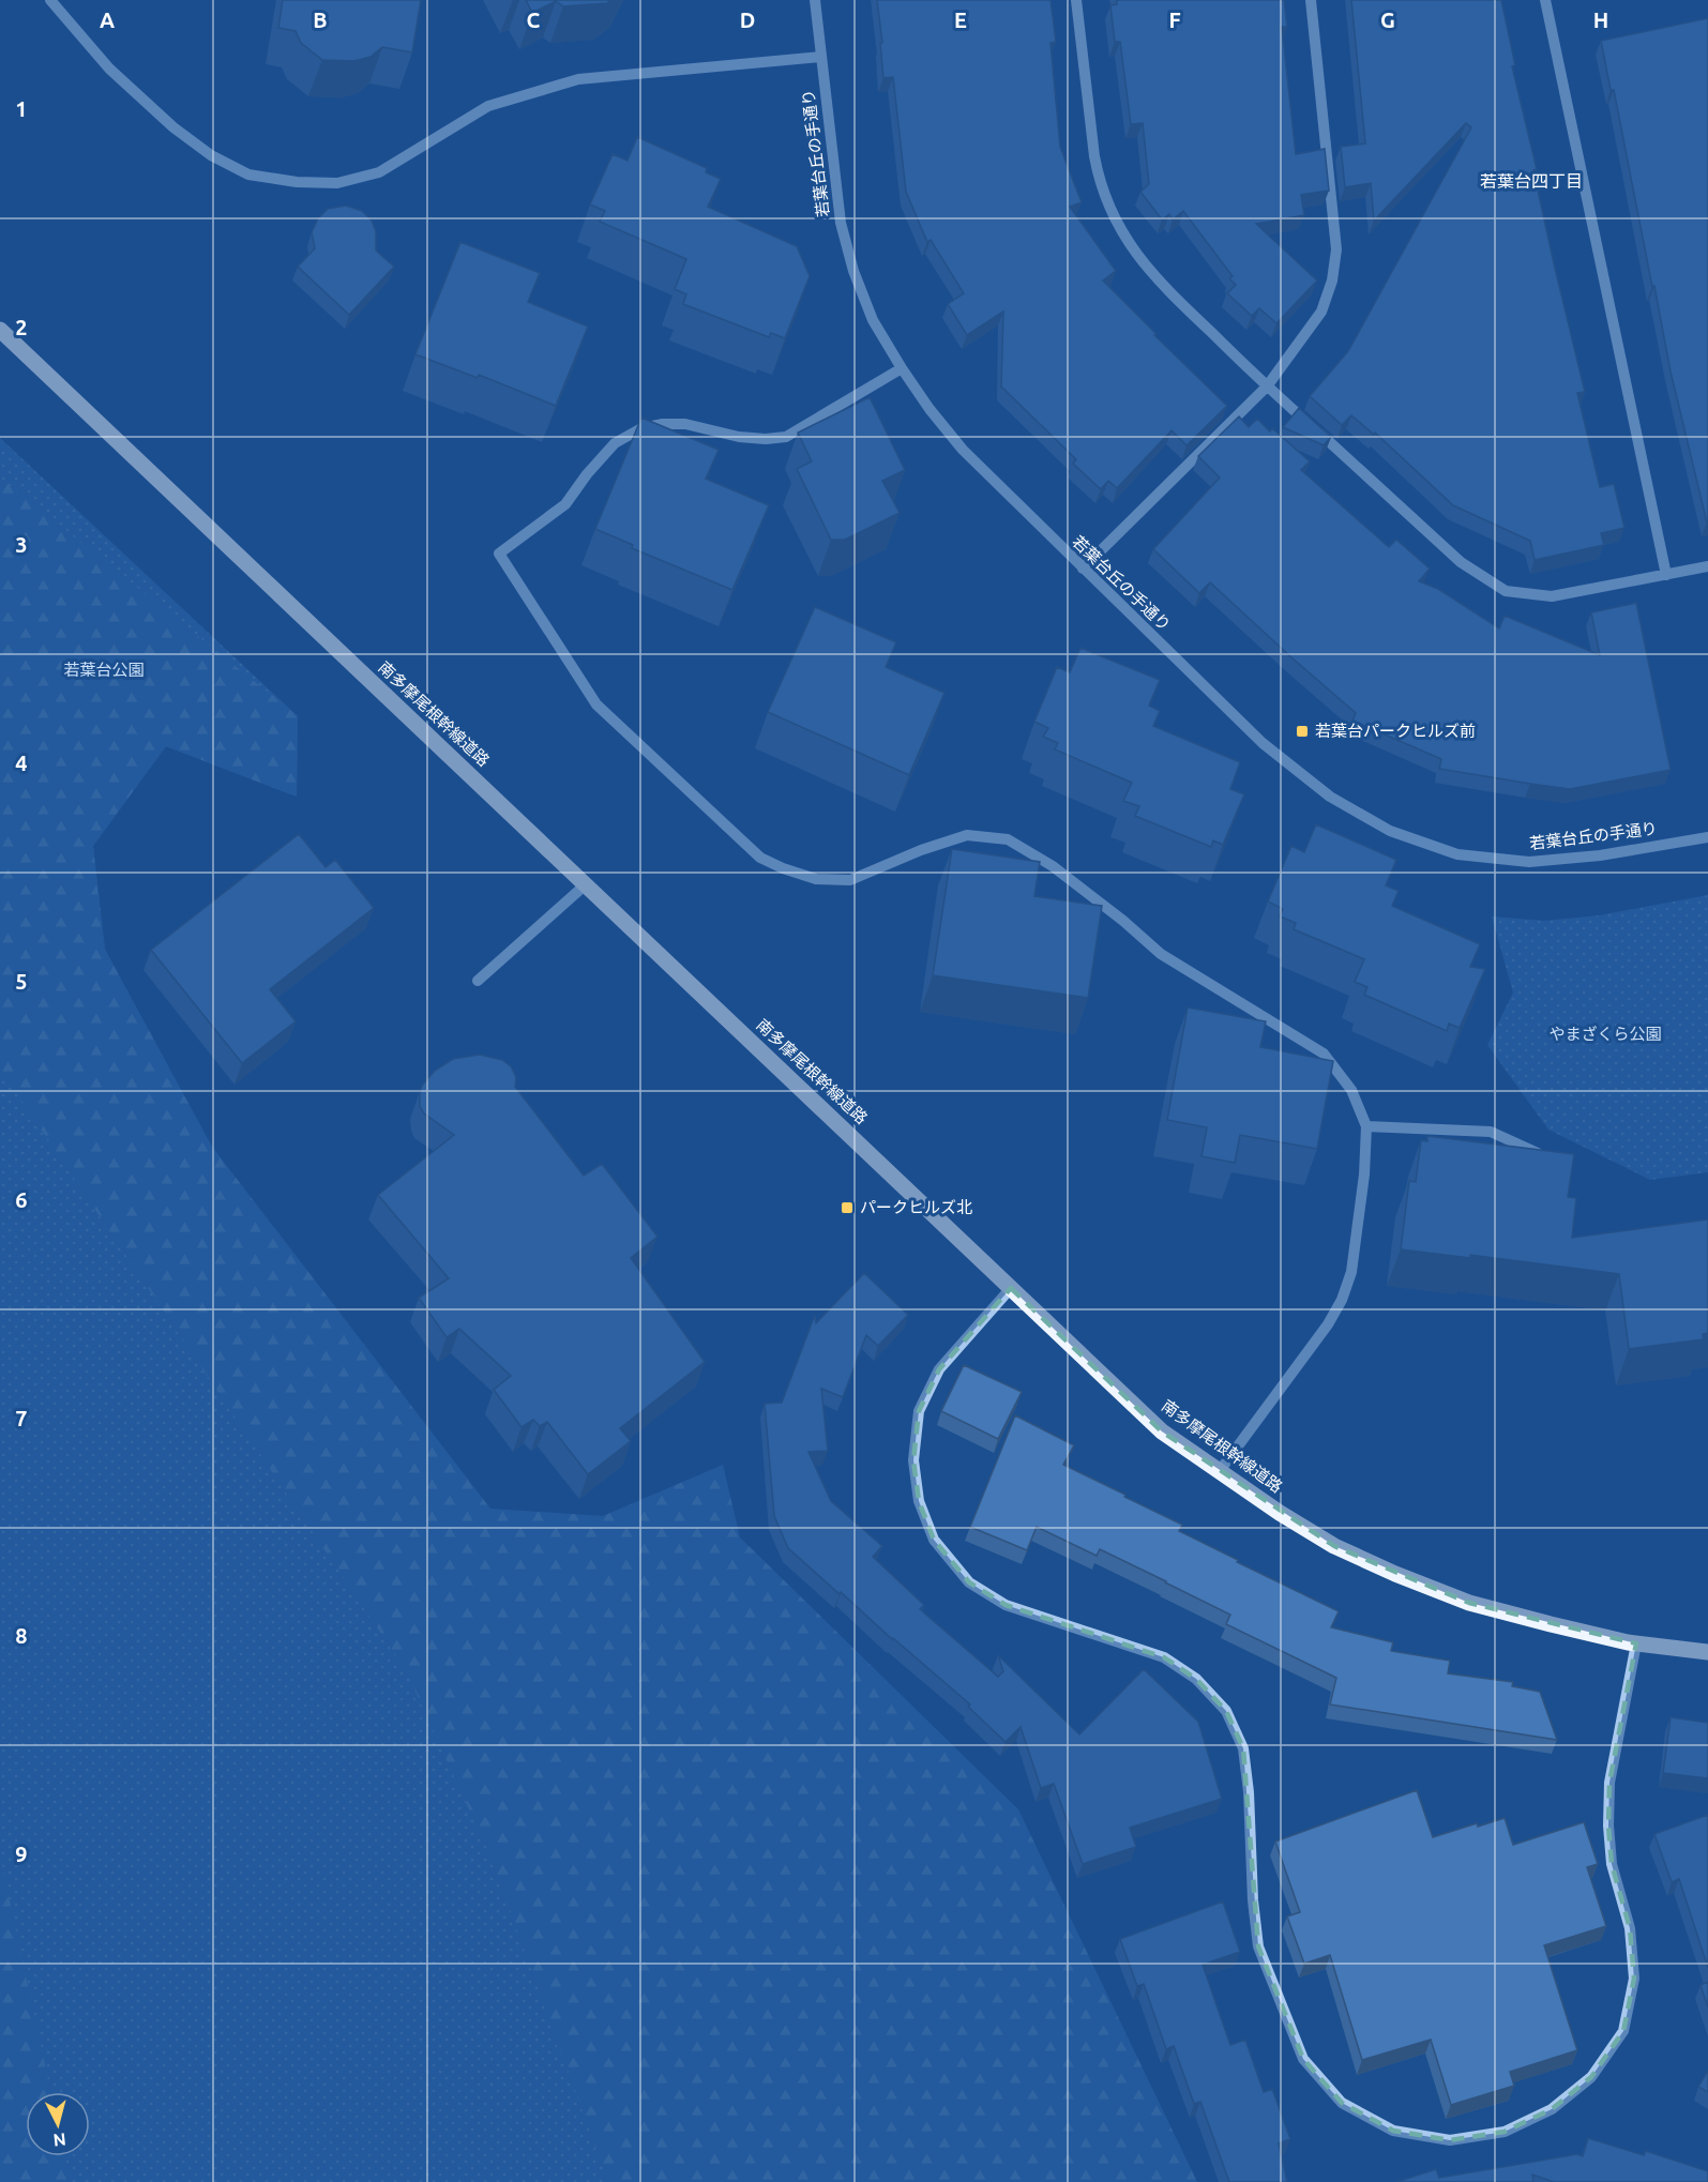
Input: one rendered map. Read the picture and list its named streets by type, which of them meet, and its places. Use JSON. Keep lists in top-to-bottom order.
{
  "streets": {
    "main road": ["南多摩尾根幹線道路"],
    "street": ["若葉台丘の手通り"]
  },
  "districts": ["若葉台四丁目"],
  "parks": ["若葉台公園", "やまざくら公園"],
  "places": {
    "transit": ["若葉台パークヒルズ前", "パークヒルズ北"]
  },
  "north": "bottom",
  "grid": {
    "columns": [
      "A",
      "B",
      "C",
      "D",
      "E",
      "F",
      "G",
      "H"
    ],
    "rows": [
      "1",
      "2",
      "3",
      "4",
      "5",
      "6",
      "7",
      "8",
      "9"
    ]
  }
}
